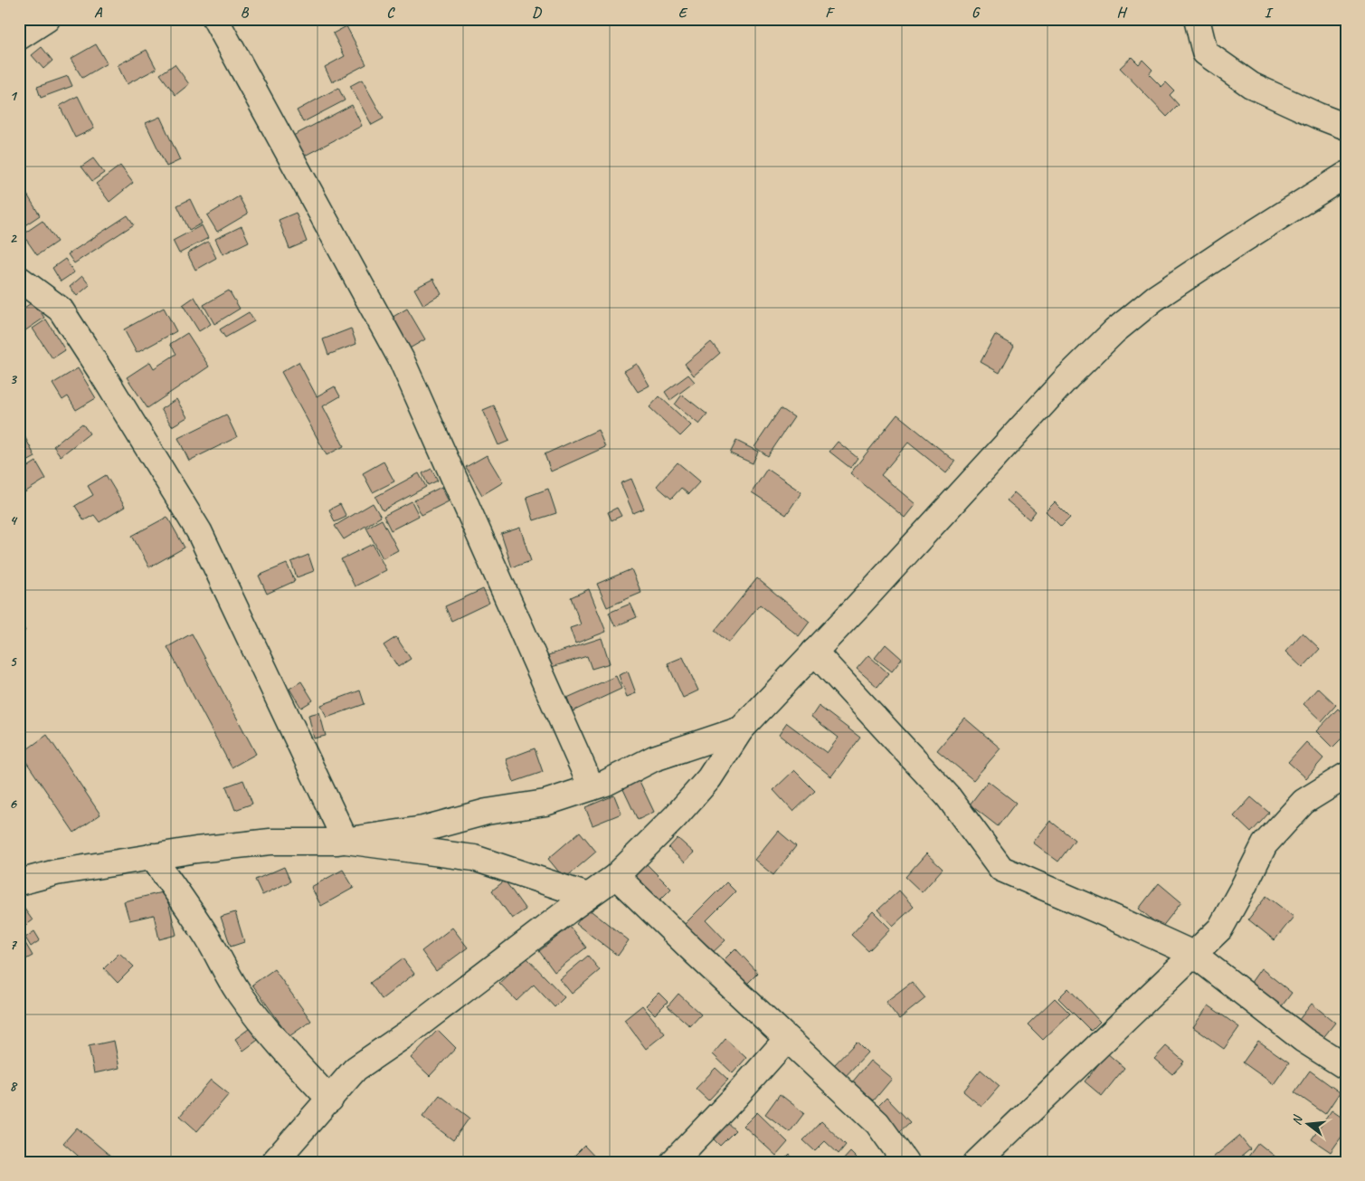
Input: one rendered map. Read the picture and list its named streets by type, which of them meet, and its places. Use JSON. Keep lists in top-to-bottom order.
{
  "north": "left",
  "grid": {
    "columns": [
      "A",
      "B",
      "C",
      "D",
      "E",
      "F",
      "G",
      "H",
      "I"
    ],
    "rows": [
      "1",
      "2",
      "3",
      "4",
      "5",
      "6",
      "7",
      "8"
    ]
  }
}
